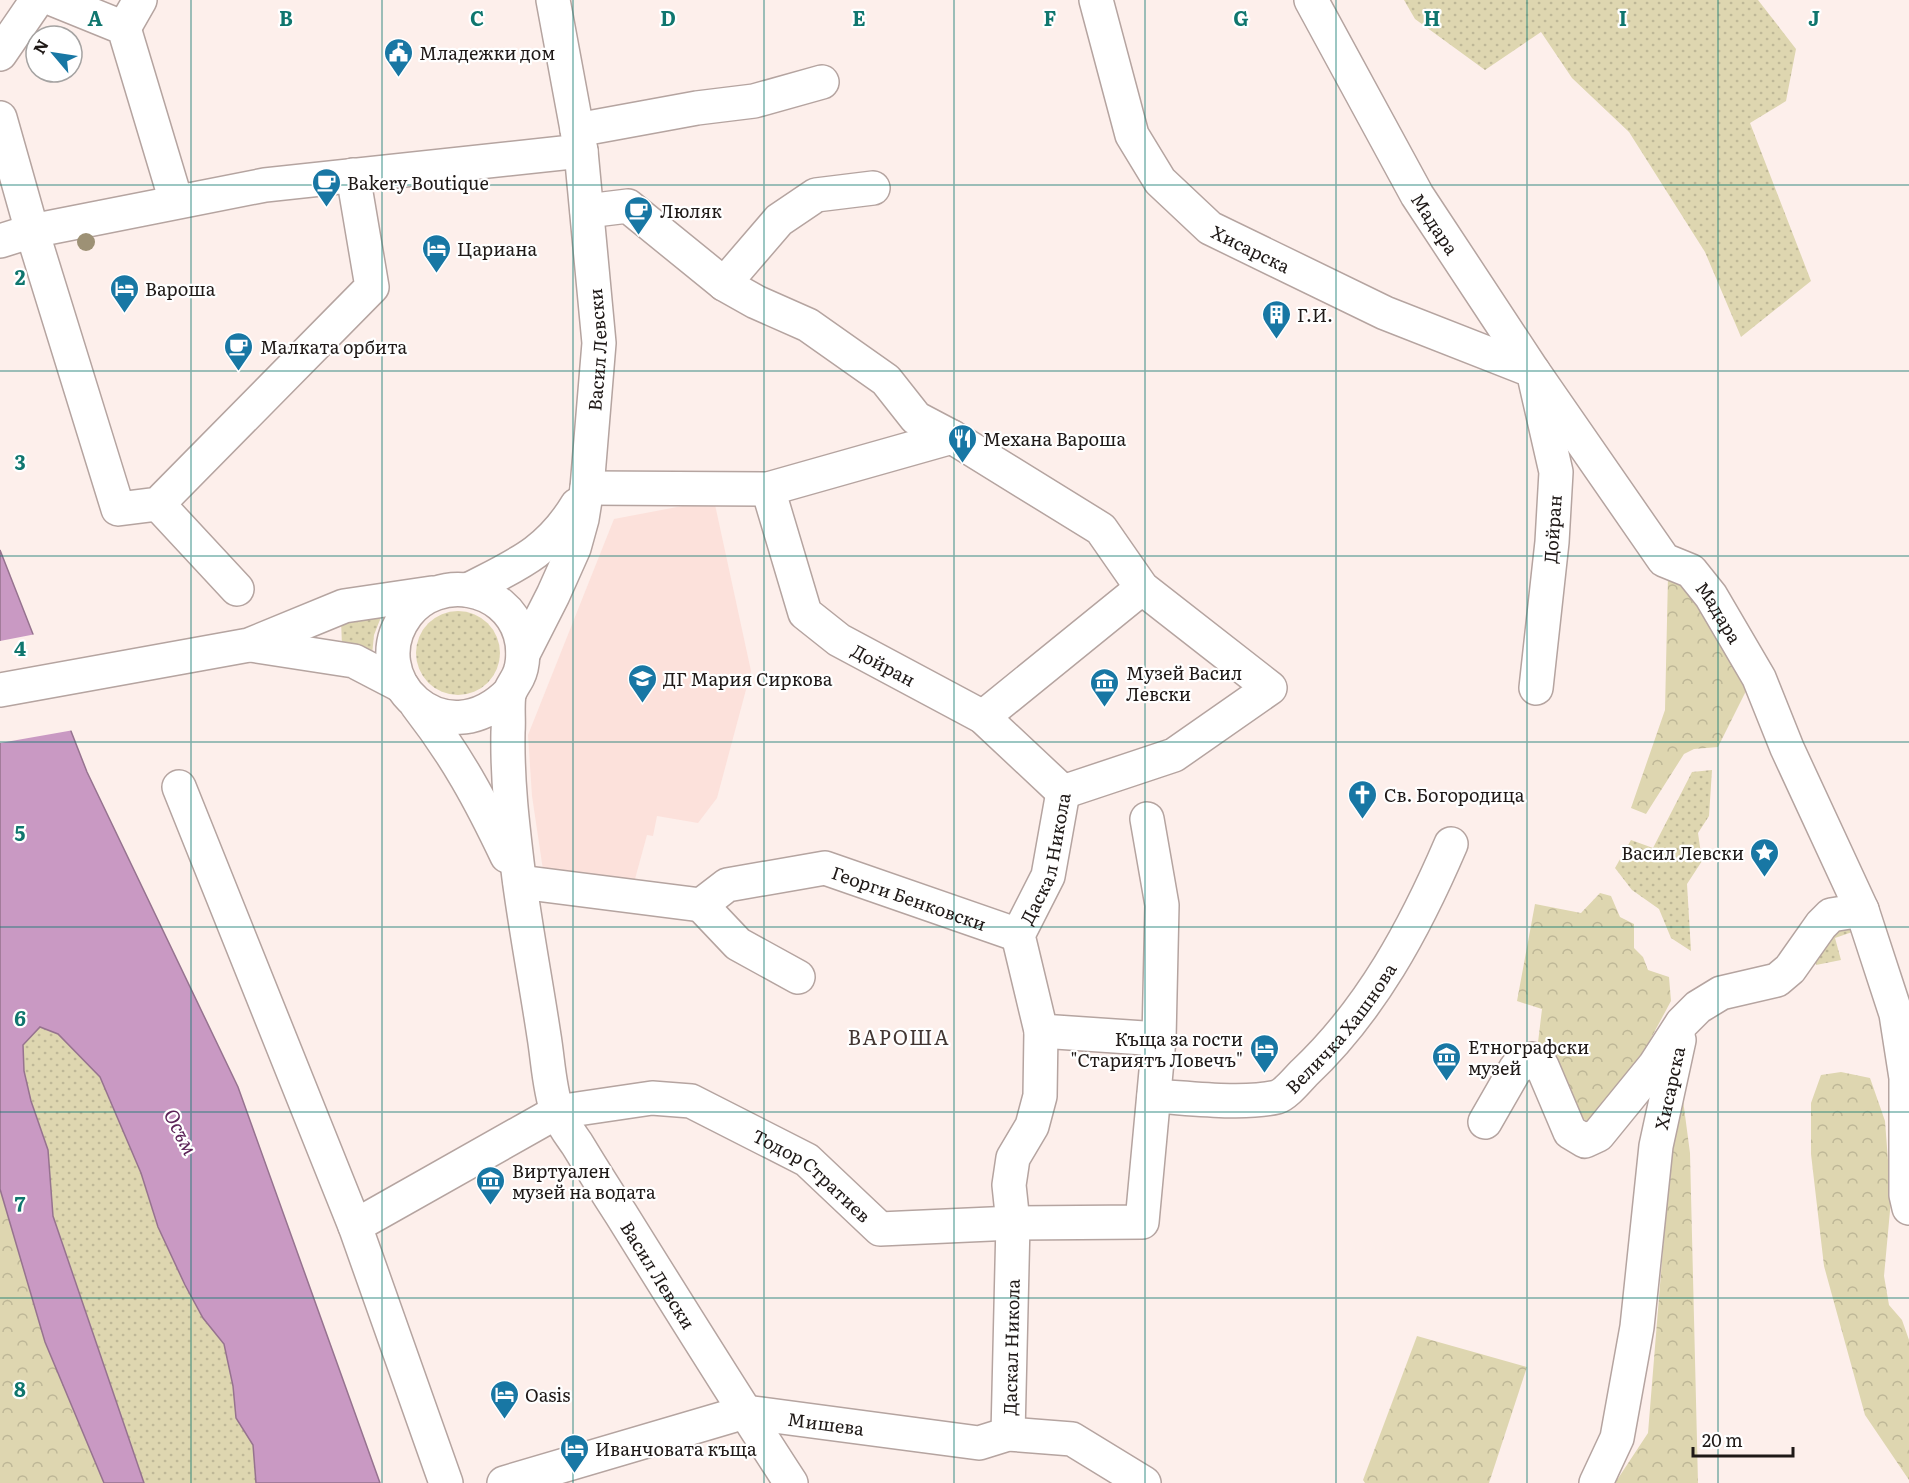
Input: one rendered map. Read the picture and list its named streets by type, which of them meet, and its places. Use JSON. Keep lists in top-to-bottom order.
{
  "streets": {
    "street": [
      "Мадара",
      "Хисарска",
      "Васил Левски",
      "Дойран",
      "Даскал Никола",
      "Георги Бенковски",
      "Величка Хашнова",
      "Тодор Стратиев",
      "Мишева"
    ]
  },
  "crossings": [
    ["Мадара", "Хисарска"],
    ["Мадара", "Дойран"],
    ["Хисарска", "Дойран"],
    ["Васил Левски", "Тодор Стратиев"],
    ["Васил Левски", "Мишева"],
    ["Дойран", "Даскал Никола"],
    ["Даскал Никола", "Георги Бенковски"],
    ["Даскал Никола", "Тодор Стратиев"],
    ["Даскал Никола", "Мишева"],
    ["Величка Хашнова", "Тодор Стратиев"]
  ],
  "districts": ["ВАРОША"],
  "water": ["Осъм"],
  "places": {
    "public building": ["Младежки дом"],
    "cafe": ["Bakery Boutique", "Люляк", "Малката орбита"],
    "hotel": [
      "Цариана",
      "Вароша",
      "Къща за гости \"Стариятъ Ловечъ\"",
      "Oasis",
      "Иванчовата къща"
    ],
    "building": ["Г.И."],
    "restaurant": ["Механа Вароша"],
    "school or university": ["ДГ Мария Сиркова"],
    "museum": ["Музей Васил Левски", "Етнографски музей", "Виртуален музей на водата"],
    "church": ["Св. Богородица"],
    "place": ["Васил Левски"]
  },
  "scale_bar": "20 m",
  "north": "top left",
  "grid": {
    "columns": [
      "A",
      "B",
      "C",
      "D",
      "E",
      "F",
      "G",
      "H",
      "I",
      "J"
    ],
    "rows": [
      "2",
      "3",
      "4",
      "5",
      "6",
      "7",
      "8"
    ]
  }
}
